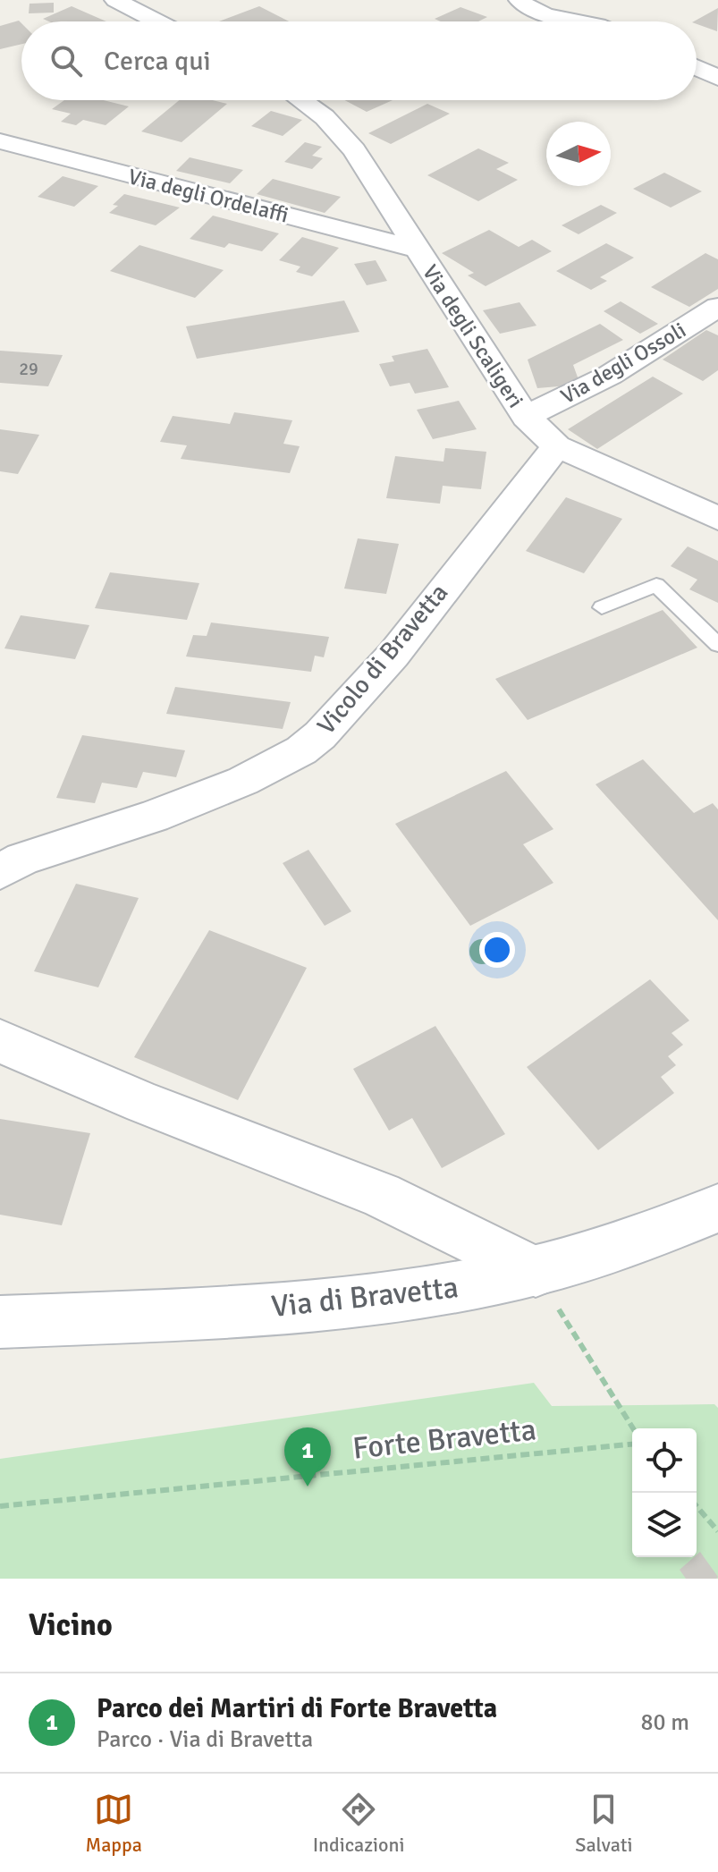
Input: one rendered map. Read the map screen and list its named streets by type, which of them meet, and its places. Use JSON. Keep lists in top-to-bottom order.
{
  "streets": {
    "street": [
      "Via degli Ordelaffi",
      "Via degli Scaligeri",
      "Via degli Ossoli",
      "Vicolo di Bravetta",
      "Via di Bravetta"
    ],
    "path": ["Forte Bravetta"]
  },
  "crossings": [
    ["Via degli Ordelaffi", "Via degli Scaligeri"],
    ["Via degli Scaligeri", "Via degli Ossoli"],
    ["Via degli Scaligeri", "Vicolo di Bravetta"]
  ],
  "house_numbers": ["29"],
  "north": "right",
  "page": {
    "search": "Cerca qui",
    "pins": "1",
    "heading": "Vicino",
    "list": [
      {
        "mark": "1",
        "name": "Parco dei Martiri di Forte Bravetta",
        "note": "Parco · Via di Bravetta",
        "value": "80 m"
      }
    ],
    "nav": ["Mappa", "Indicazioni", "Salvati"]
  }
}
